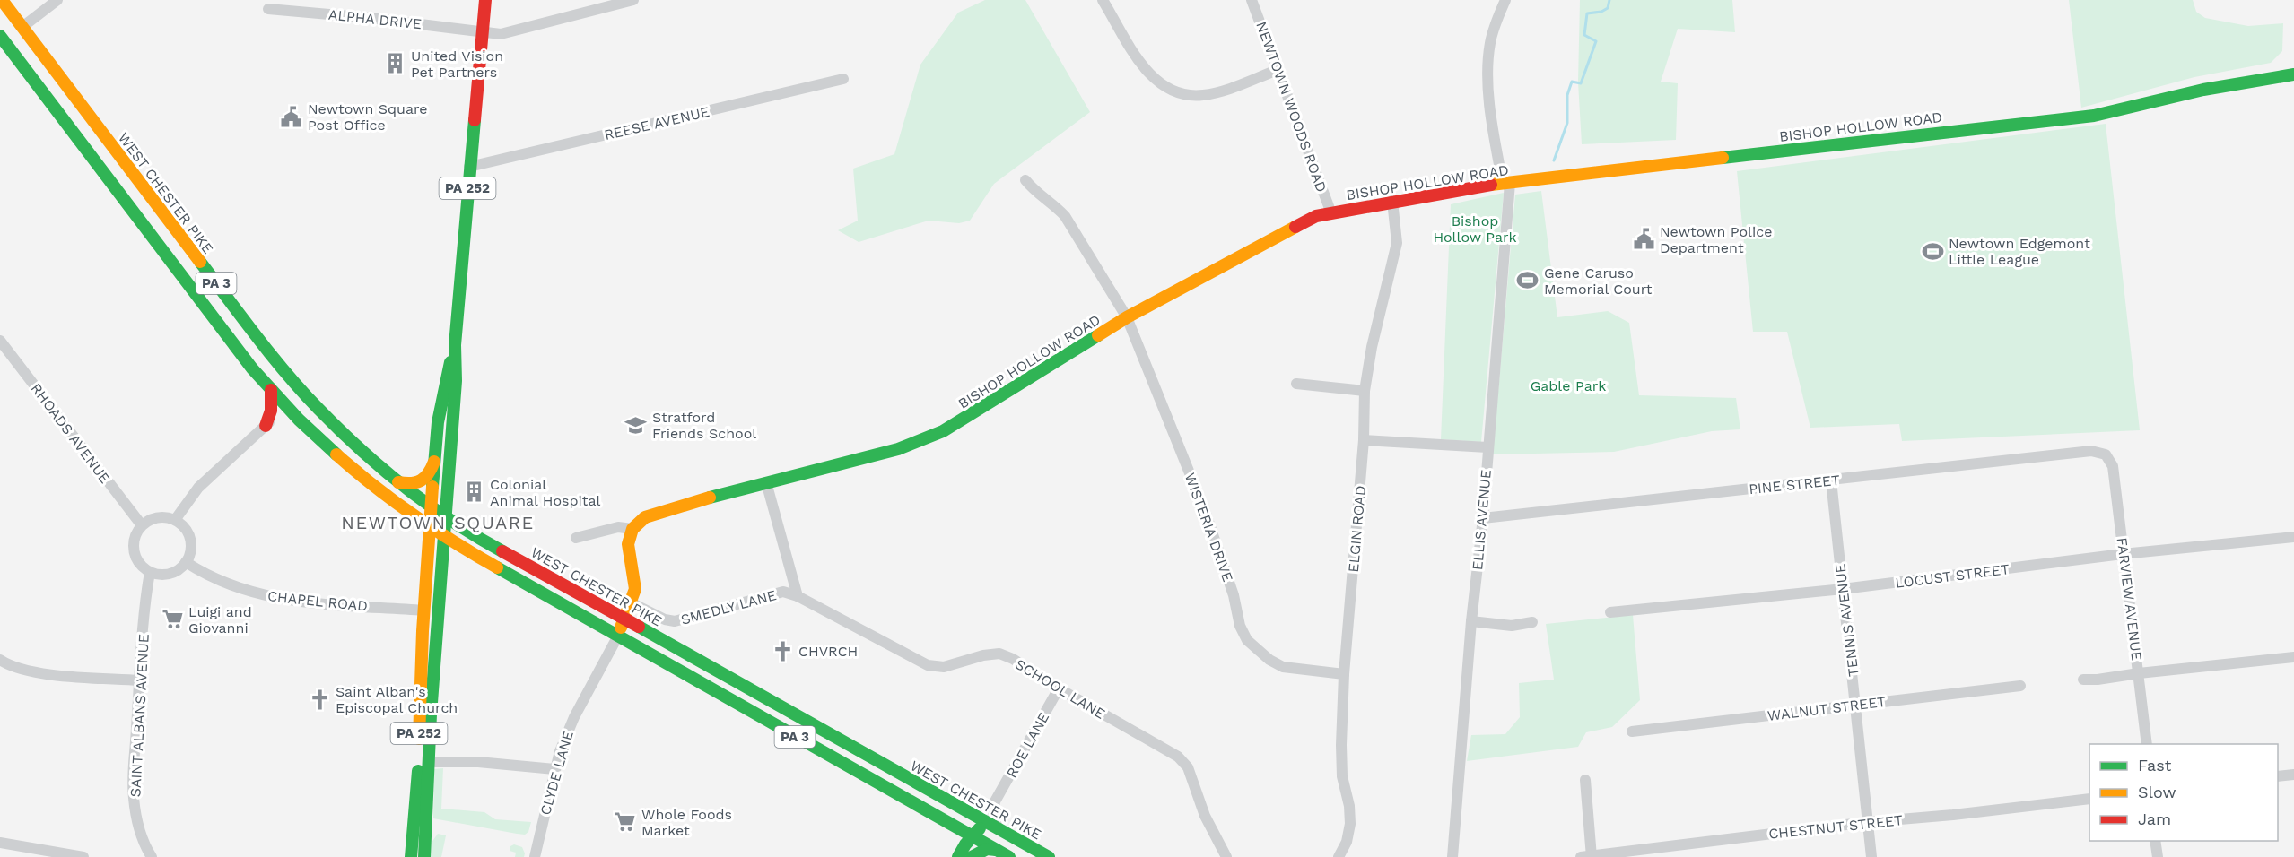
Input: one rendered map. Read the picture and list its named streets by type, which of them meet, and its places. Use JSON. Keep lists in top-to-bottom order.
{
  "streets": {
    "main road": [
      "BISHOP HOLLOW ROAD",
      "PA 252",
      "WEST CHESTER PIKE",
      "PA 3"
    ],
    "street": [
      "ALPHA DRIVE",
      "NEWTOWN WOODS ROAD",
      "REESE AVENUE",
      "RHOADS AVENUE",
      "PINE STREET",
      "ELLIS AVENUE",
      "WISTERIA DRIVE",
      "ELGIN ROAD",
      "LOCUST STREET",
      "FARVIEW AVENUE",
      "CHAPEL ROAD",
      "SMEDLY LANE",
      "TENNIS AVENUE",
      "SCHOOL LANE",
      "WALNUT STREET",
      "SAINT ALBANS AVENUE",
      "ROE LANE",
      "CLYDE LANE",
      "CHESTNUT STREET"
    ]
  },
  "crossings": [
    ["ALPHA DRIVE", "PA 252"],
    ["NEWTOWN WOODS ROAD", "BISHOP HOLLOW ROAD"],
    ["REESE AVENUE", "PA 252"],
    ["BISHOP HOLLOW ROAD", "ELLIS AVENUE"],
    ["BISHOP HOLLOW ROAD", "WISTERIA DRIVE"],
    ["BISHOP HOLLOW ROAD", "ELGIN ROAD"],
    ["PA 252", "WEST CHESTER PIKE"],
    ["PA 252", "PA 3"],
    ["PA 252", "CHAPEL ROAD"],
    ["PA 3", "CLYDE LANE"],
    ["RHOADS AVENUE", "CHAPEL ROAD"],
    ["RHOADS AVENUE", "SAINT ALBANS AVENUE"],
    ["PINE STREET", "ELLIS AVENUE"],
    ["PINE STREET", "FARVIEW AVENUE"],
    ["PINE STREET", "TENNIS AVENUE"],
    ["WISTERIA DRIVE", "ELGIN ROAD"],
    ["LOCUST STREET", "FARVIEW AVENUE"],
    ["LOCUST STREET", "TENNIS AVENUE"],
    ["CHAPEL ROAD", "SAINT ALBANS AVENUE"],
    ["SMEDLY LANE", "SCHOOL LANE"],
    ["TENNIS AVENUE", "WALNUT STREET"],
    ["TENNIS AVENUE", "CHESTNUT STREET"],
    ["SCHOOL LANE", "ROE LANE"]
  ],
  "districts": ["NEWTOWN SQUARE"],
  "parks": ["Bishop Hollow Park", "Gable Park"],
  "places": {
    "building": ["United Vision Pet Partners", "Colonial Animal Hospital"],
    "public building": ["Newtown Square Post Office", "Newtown Police Department"],
    "sports": ["Newtown Edgemont Little League", "Gene Caruso Memorial Court"],
    "school or university": ["Stratford Friends School"],
    "supermarket": ["Luigi and Giovanni", "Whole Foods Market"],
    "church": ["CHVRCH", "Saint Alban's Episcopal Church"]
  },
  "legend": ["Fast", "Slow", "Jam"]
}
